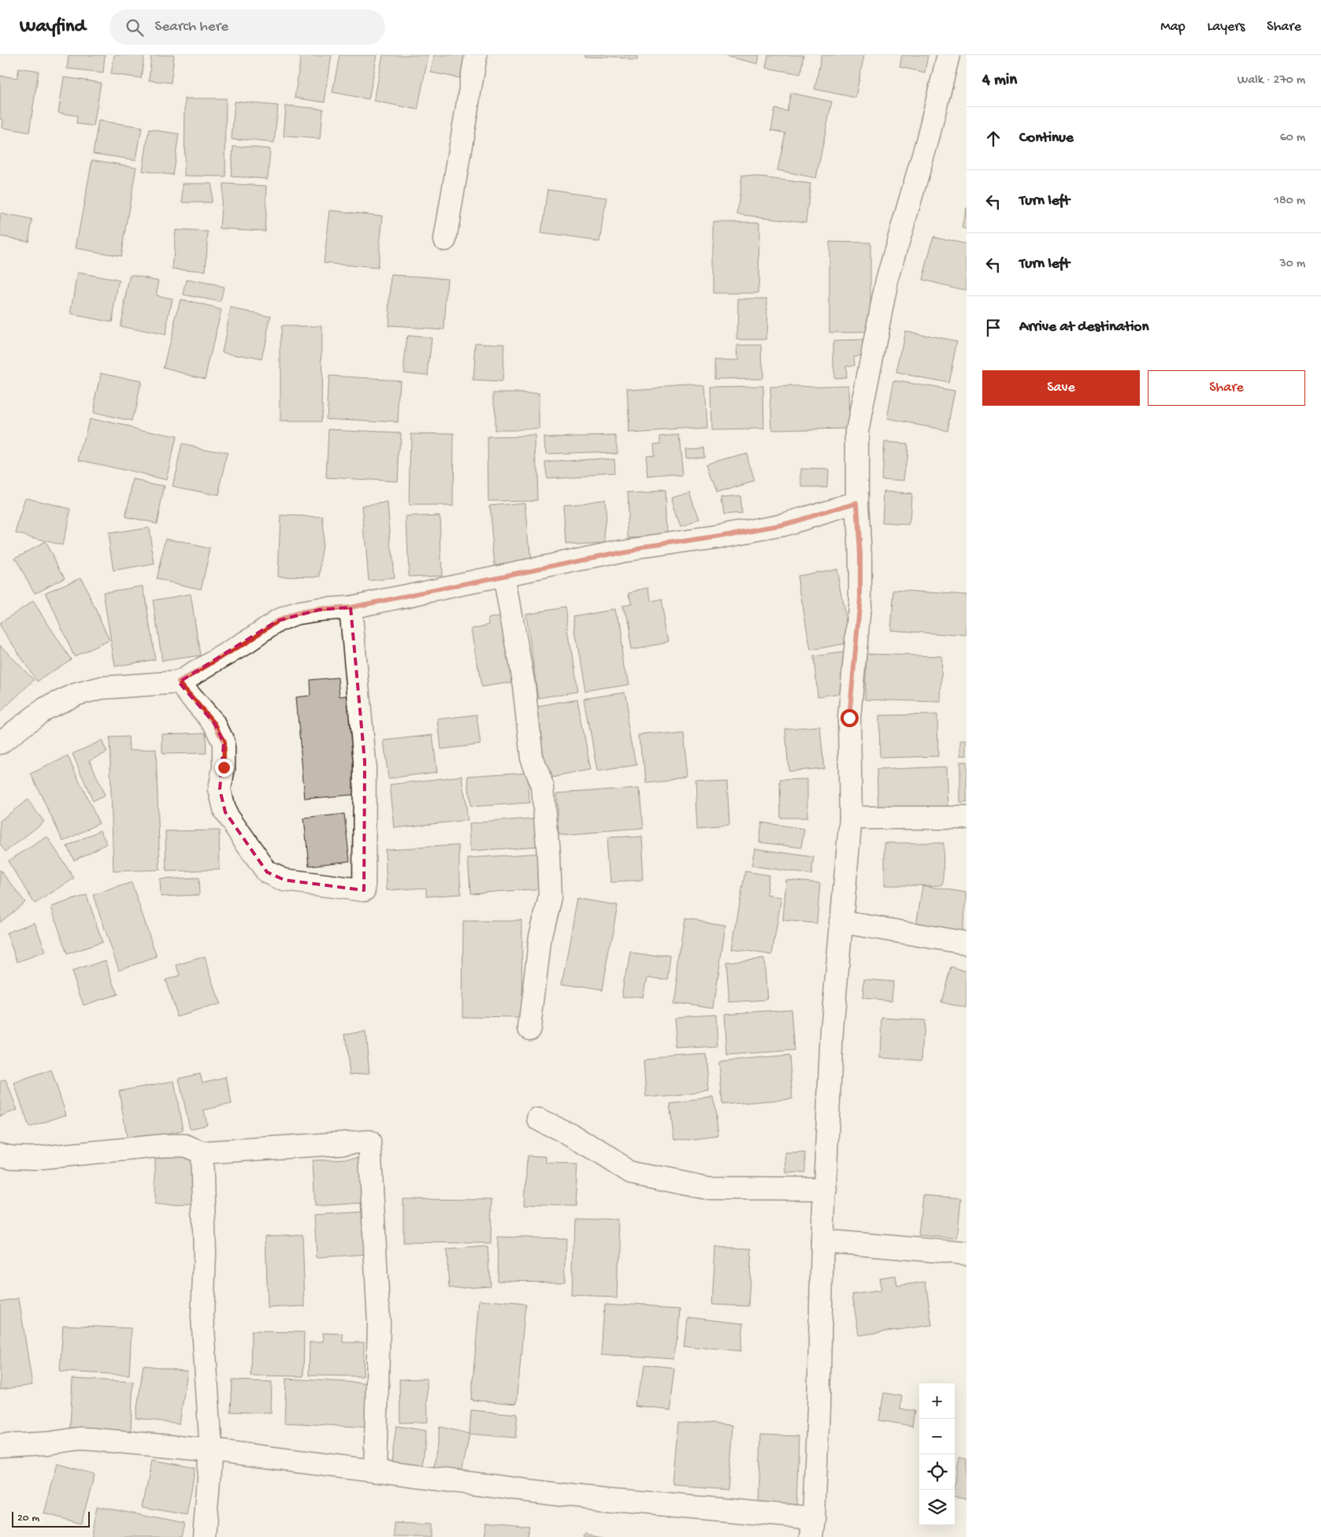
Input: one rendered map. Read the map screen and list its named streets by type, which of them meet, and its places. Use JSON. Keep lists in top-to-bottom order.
{
  "scale_bar": "20 m",
  "page": {
    "header": "Wayfind",
    "search": "Search here",
    "nav": ["Map", "Layers", "Share"],
    "heading": ["4 min", "Walk · 270 m"],
    "list": [
      ["Continue", "60 m"],
      ["Turn left", "180 m"],
      ["Turn left", "30 m"],
      "Arrive at destination"
    ],
    "buttons": ["Save", "Share"],
    "map_buttons": ["+", "−"],
    "scale": "20 m"
  }
}
